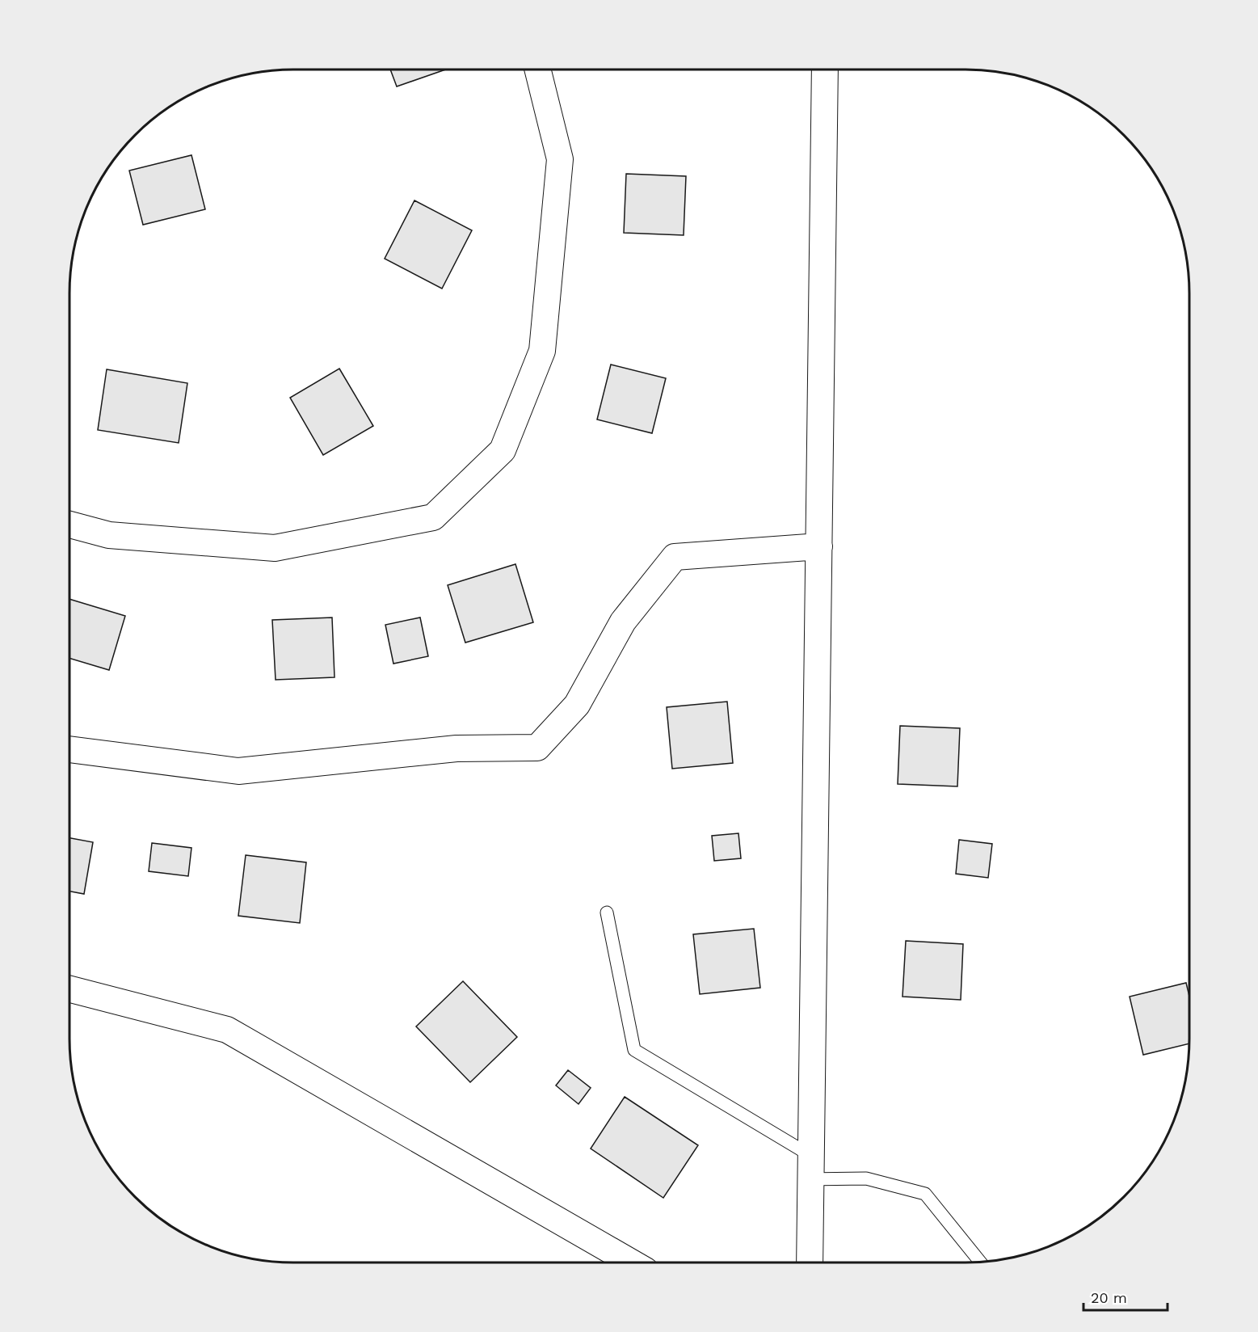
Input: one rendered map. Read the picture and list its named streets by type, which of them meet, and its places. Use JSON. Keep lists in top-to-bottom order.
{
  "scale_bar": "20 m"
}
